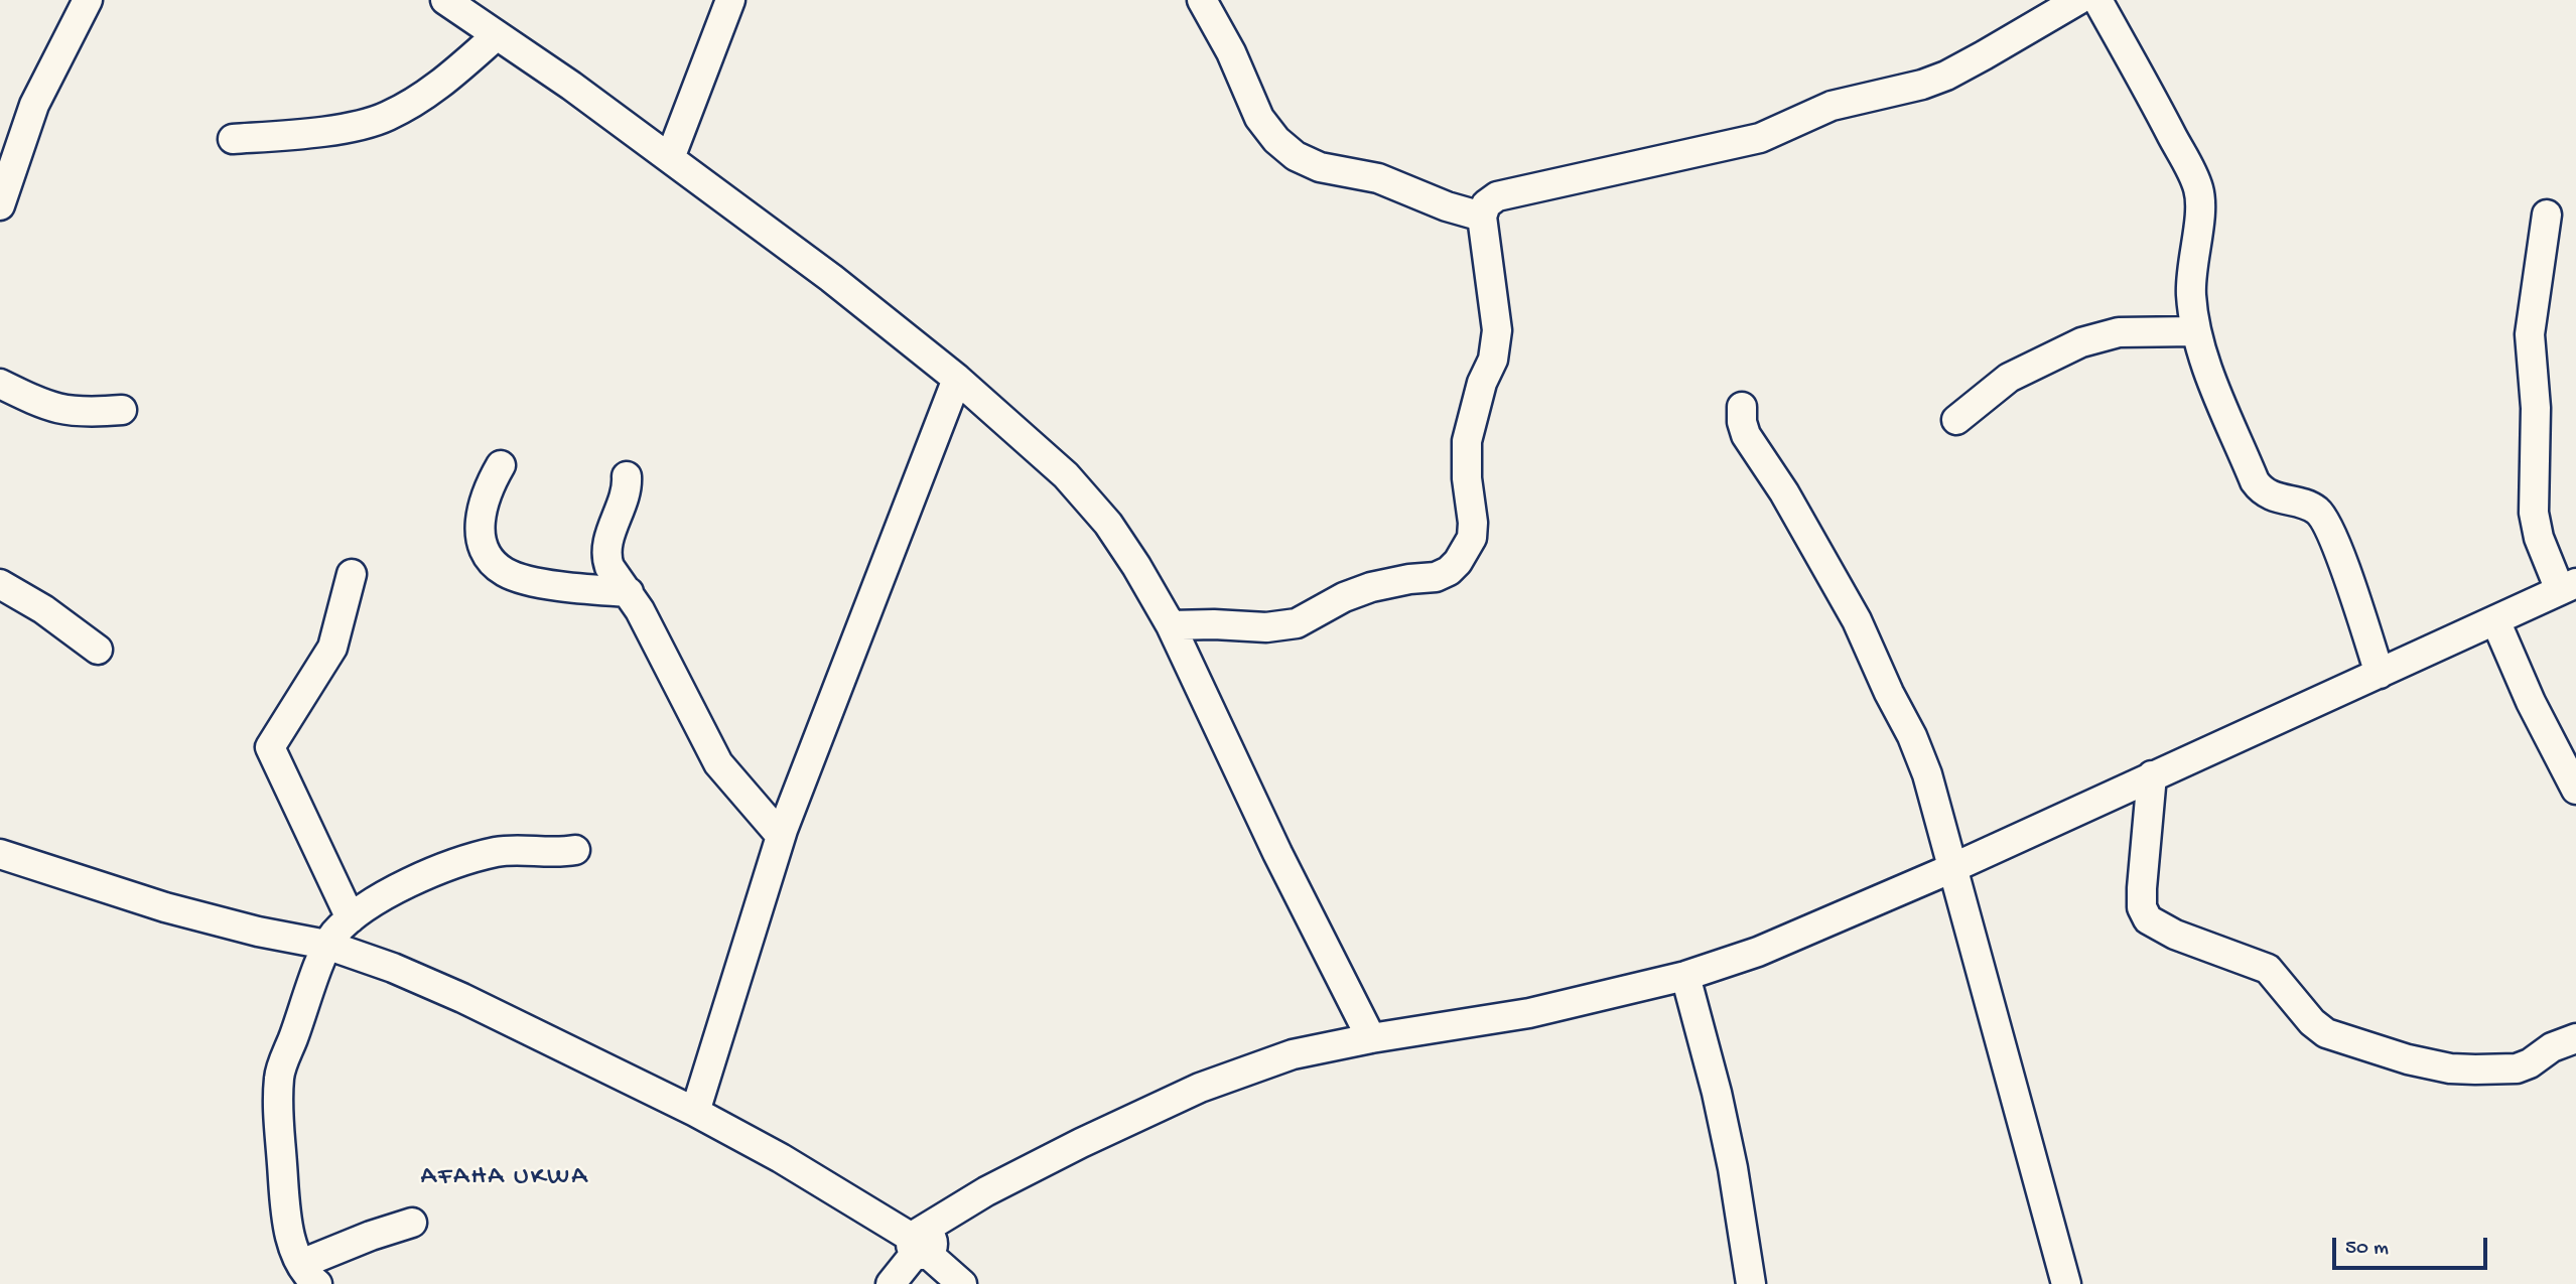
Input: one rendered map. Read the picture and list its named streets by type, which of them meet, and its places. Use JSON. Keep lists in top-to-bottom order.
{
  "districts": ["AFAHA UKWA"],
  "scale_bar": "50 m"
}
